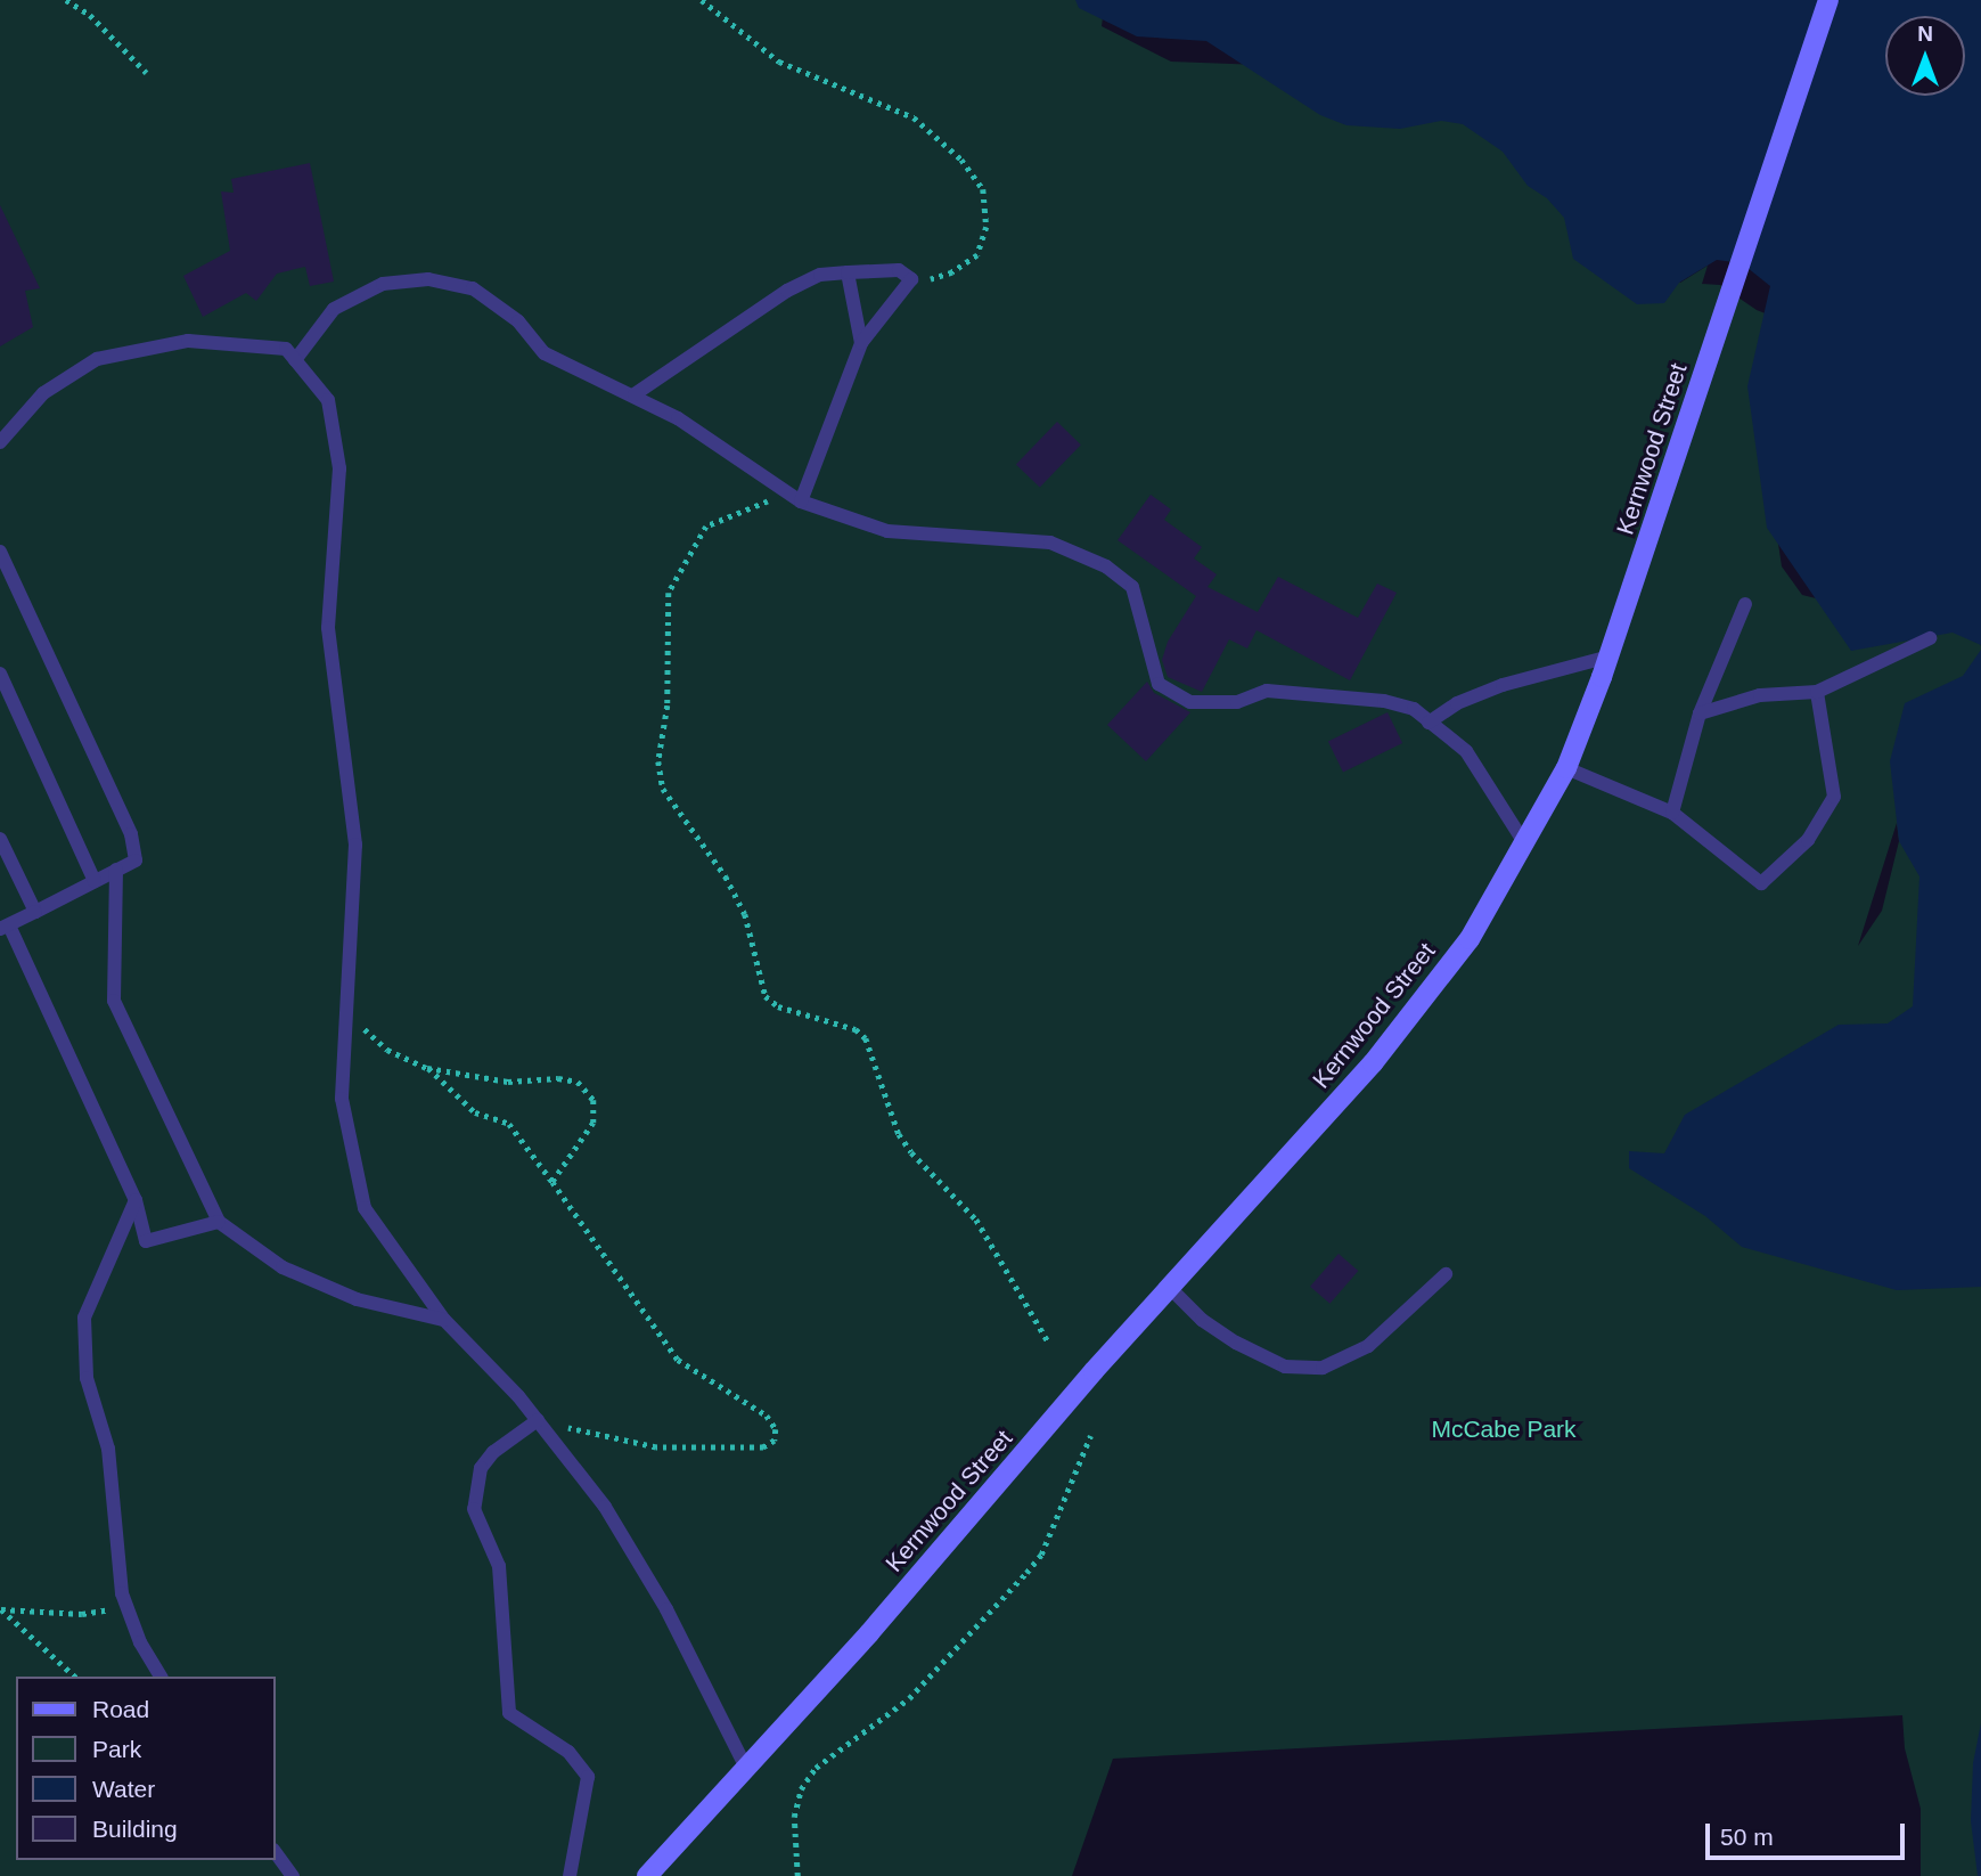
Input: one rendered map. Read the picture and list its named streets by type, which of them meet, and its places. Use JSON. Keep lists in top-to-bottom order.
{
  "streets": {
    "main road": ["Kernwood Street"]
  },
  "parks": ["McCabe Park"],
  "legend": [
    "Road",
    "Park",
    "Water",
    "Building"
  ],
  "scale_bar": "50 m",
  "north": "top"
}
